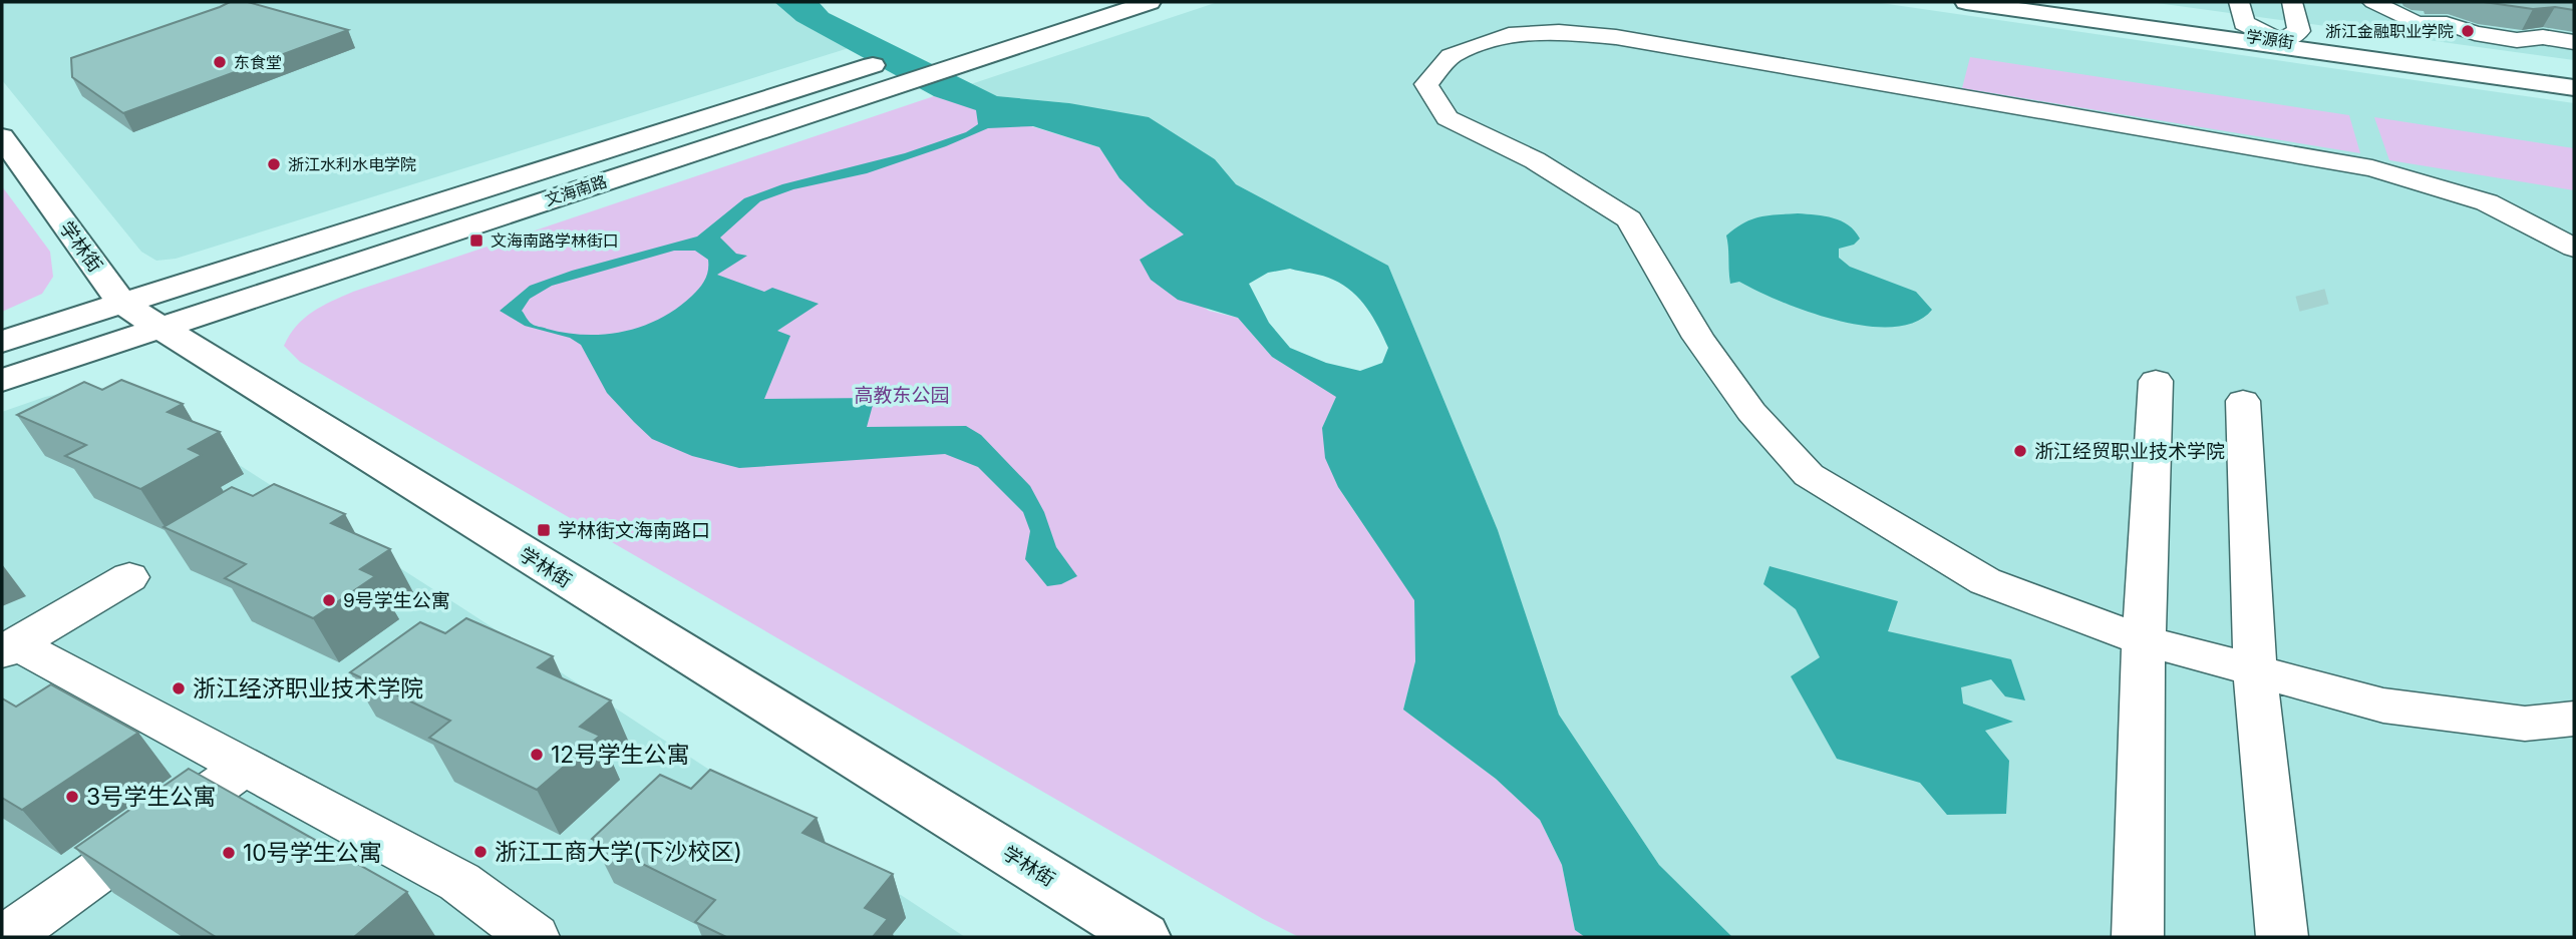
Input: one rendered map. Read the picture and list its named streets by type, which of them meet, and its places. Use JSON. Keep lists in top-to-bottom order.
{
  "streets": {
    "main road": ["学源街", "文海南路", "学林街"]
  },
  "crossings": [
    ["文海南路", "学林街"]
  ],
  "parks": ["高教东公园"],
  "places": {
    "other": [
      "浙江金融职业学院",
      "东食堂",
      "浙江水利水电学院",
      "浙江经贸职业技术学院",
      "9号学生公寓",
      "浙江经济职业技术学院",
      "12号学生公寓",
      "3号学生公寓",
      "浙江工商大学(下沙校区)",
      "10号学生公寓"
    ],
    "transit": ["文海南路学林街口", "学林街文海南路口"]
  }
}
